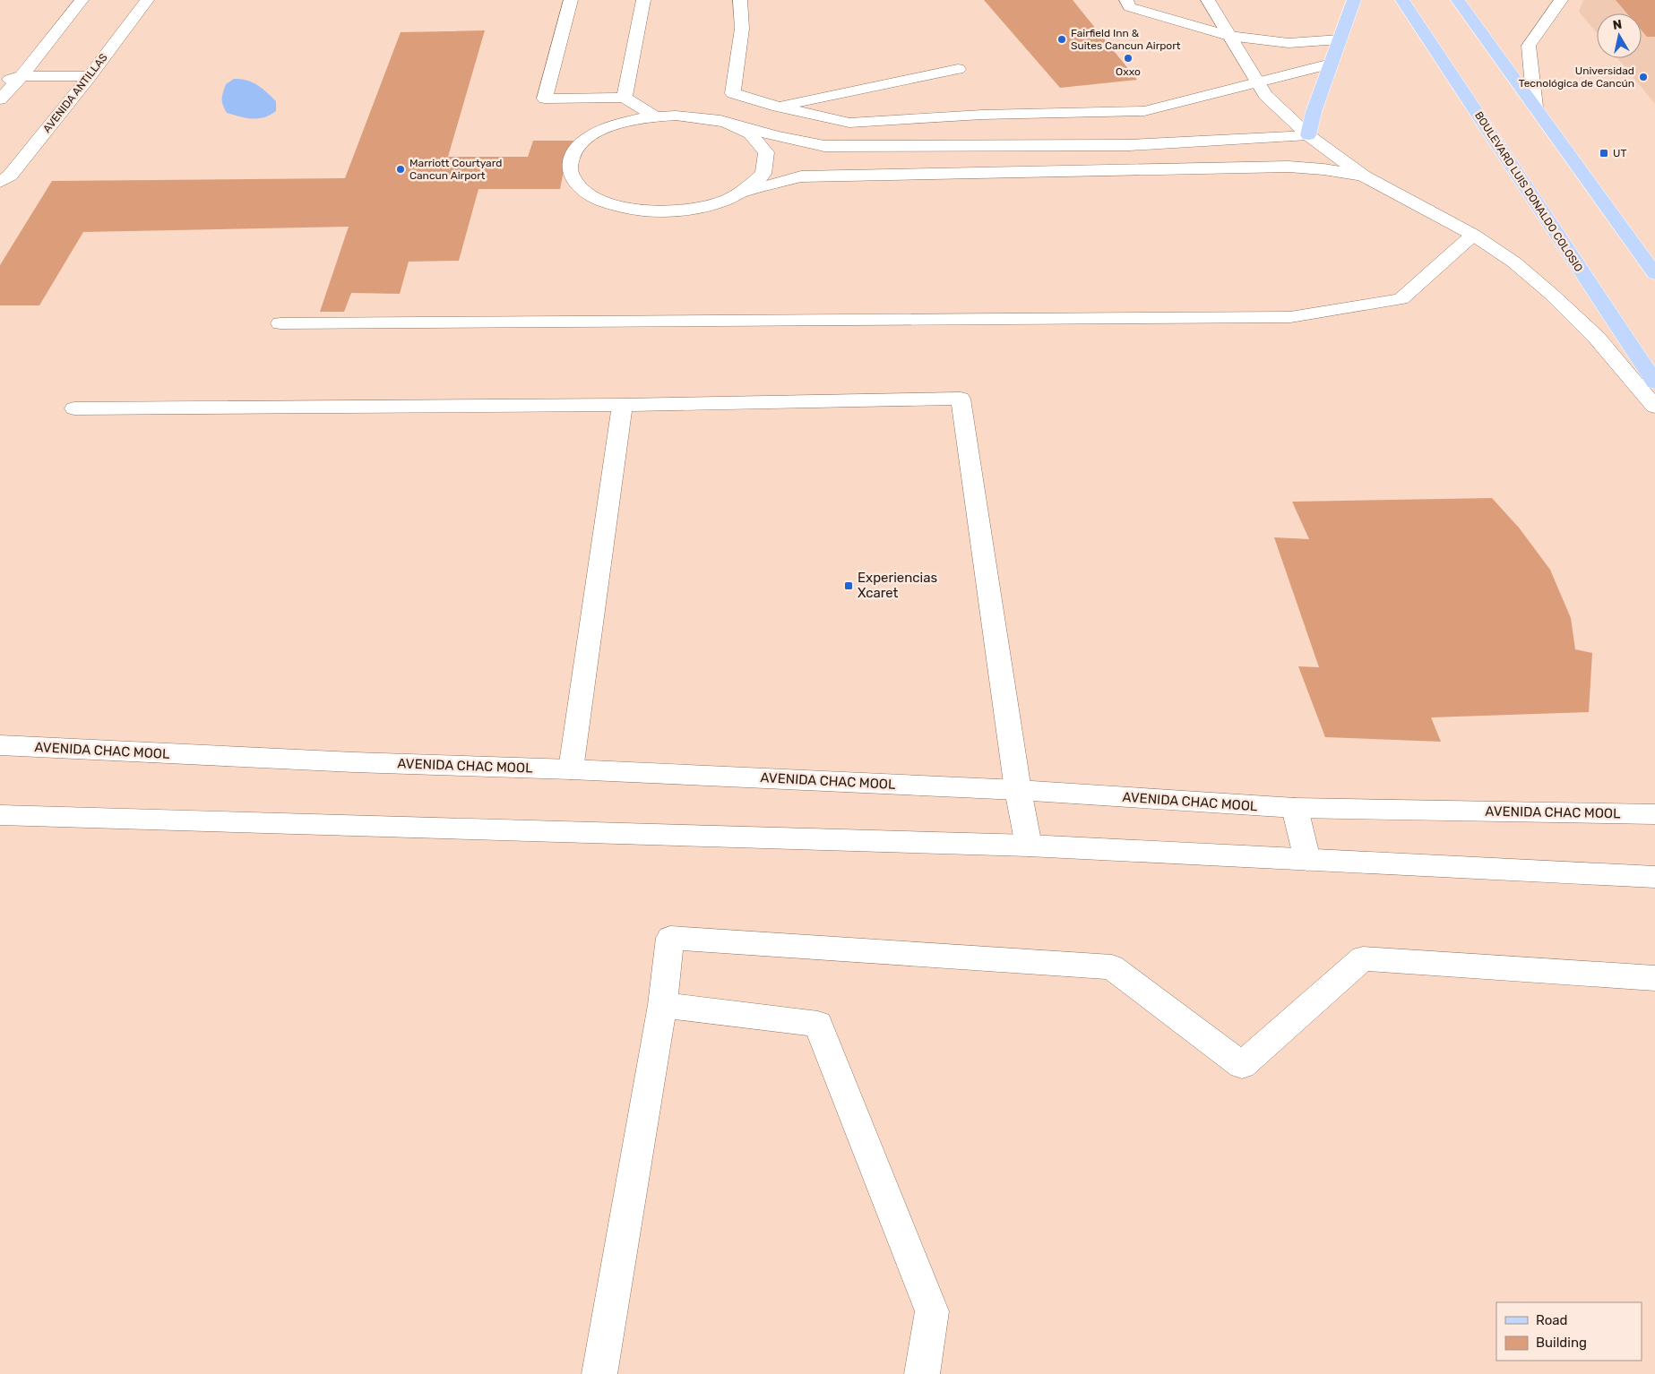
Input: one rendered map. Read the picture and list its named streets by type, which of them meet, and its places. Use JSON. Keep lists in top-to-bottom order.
{
  "streets": {
    "main road": ["BOULEVARD LUIS DONALDO COLOSIO"],
    "street": ["AVENIDA ANTILLAS", "AVENIDA CHAC MOOL"]
  },
  "places": {
    "other": [
      "Fairfield Inn & Suites Cancun Airport",
      "Oxxo",
      "Universidad Tecnológica de Cancún",
      "Marriott Courtyard Cancun Airport"
    ],
    "transit": ["UT", "Experiencias Xcaret"]
  },
  "legend": ["Road", "Building"],
  "north": "top"
}
